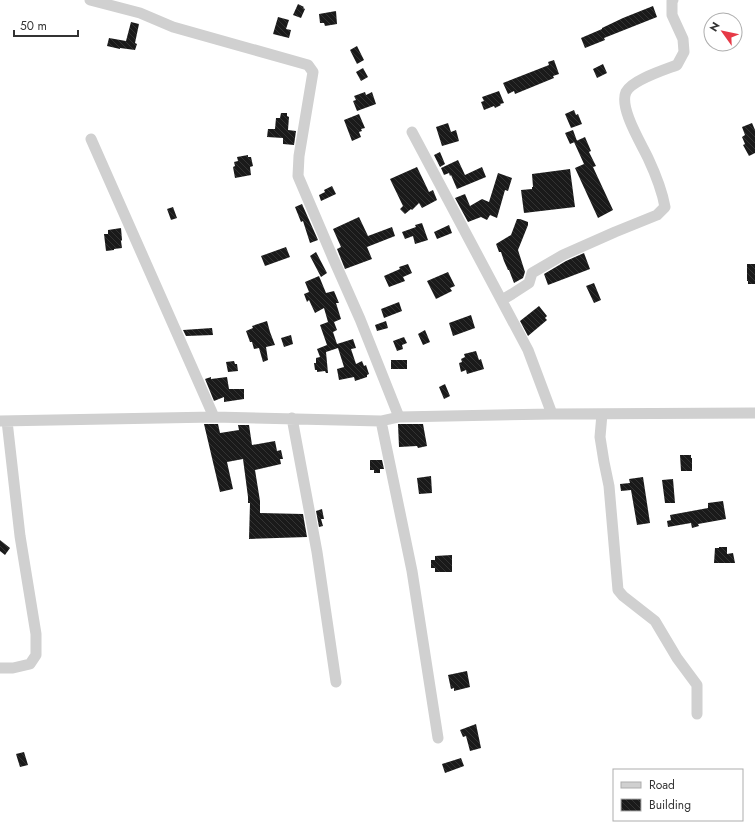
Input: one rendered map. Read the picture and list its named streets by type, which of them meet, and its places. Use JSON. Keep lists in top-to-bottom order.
{
  "legend": ["Road", "Building"],
  "scale_bar": "50 m",
  "north": "top left"
}
